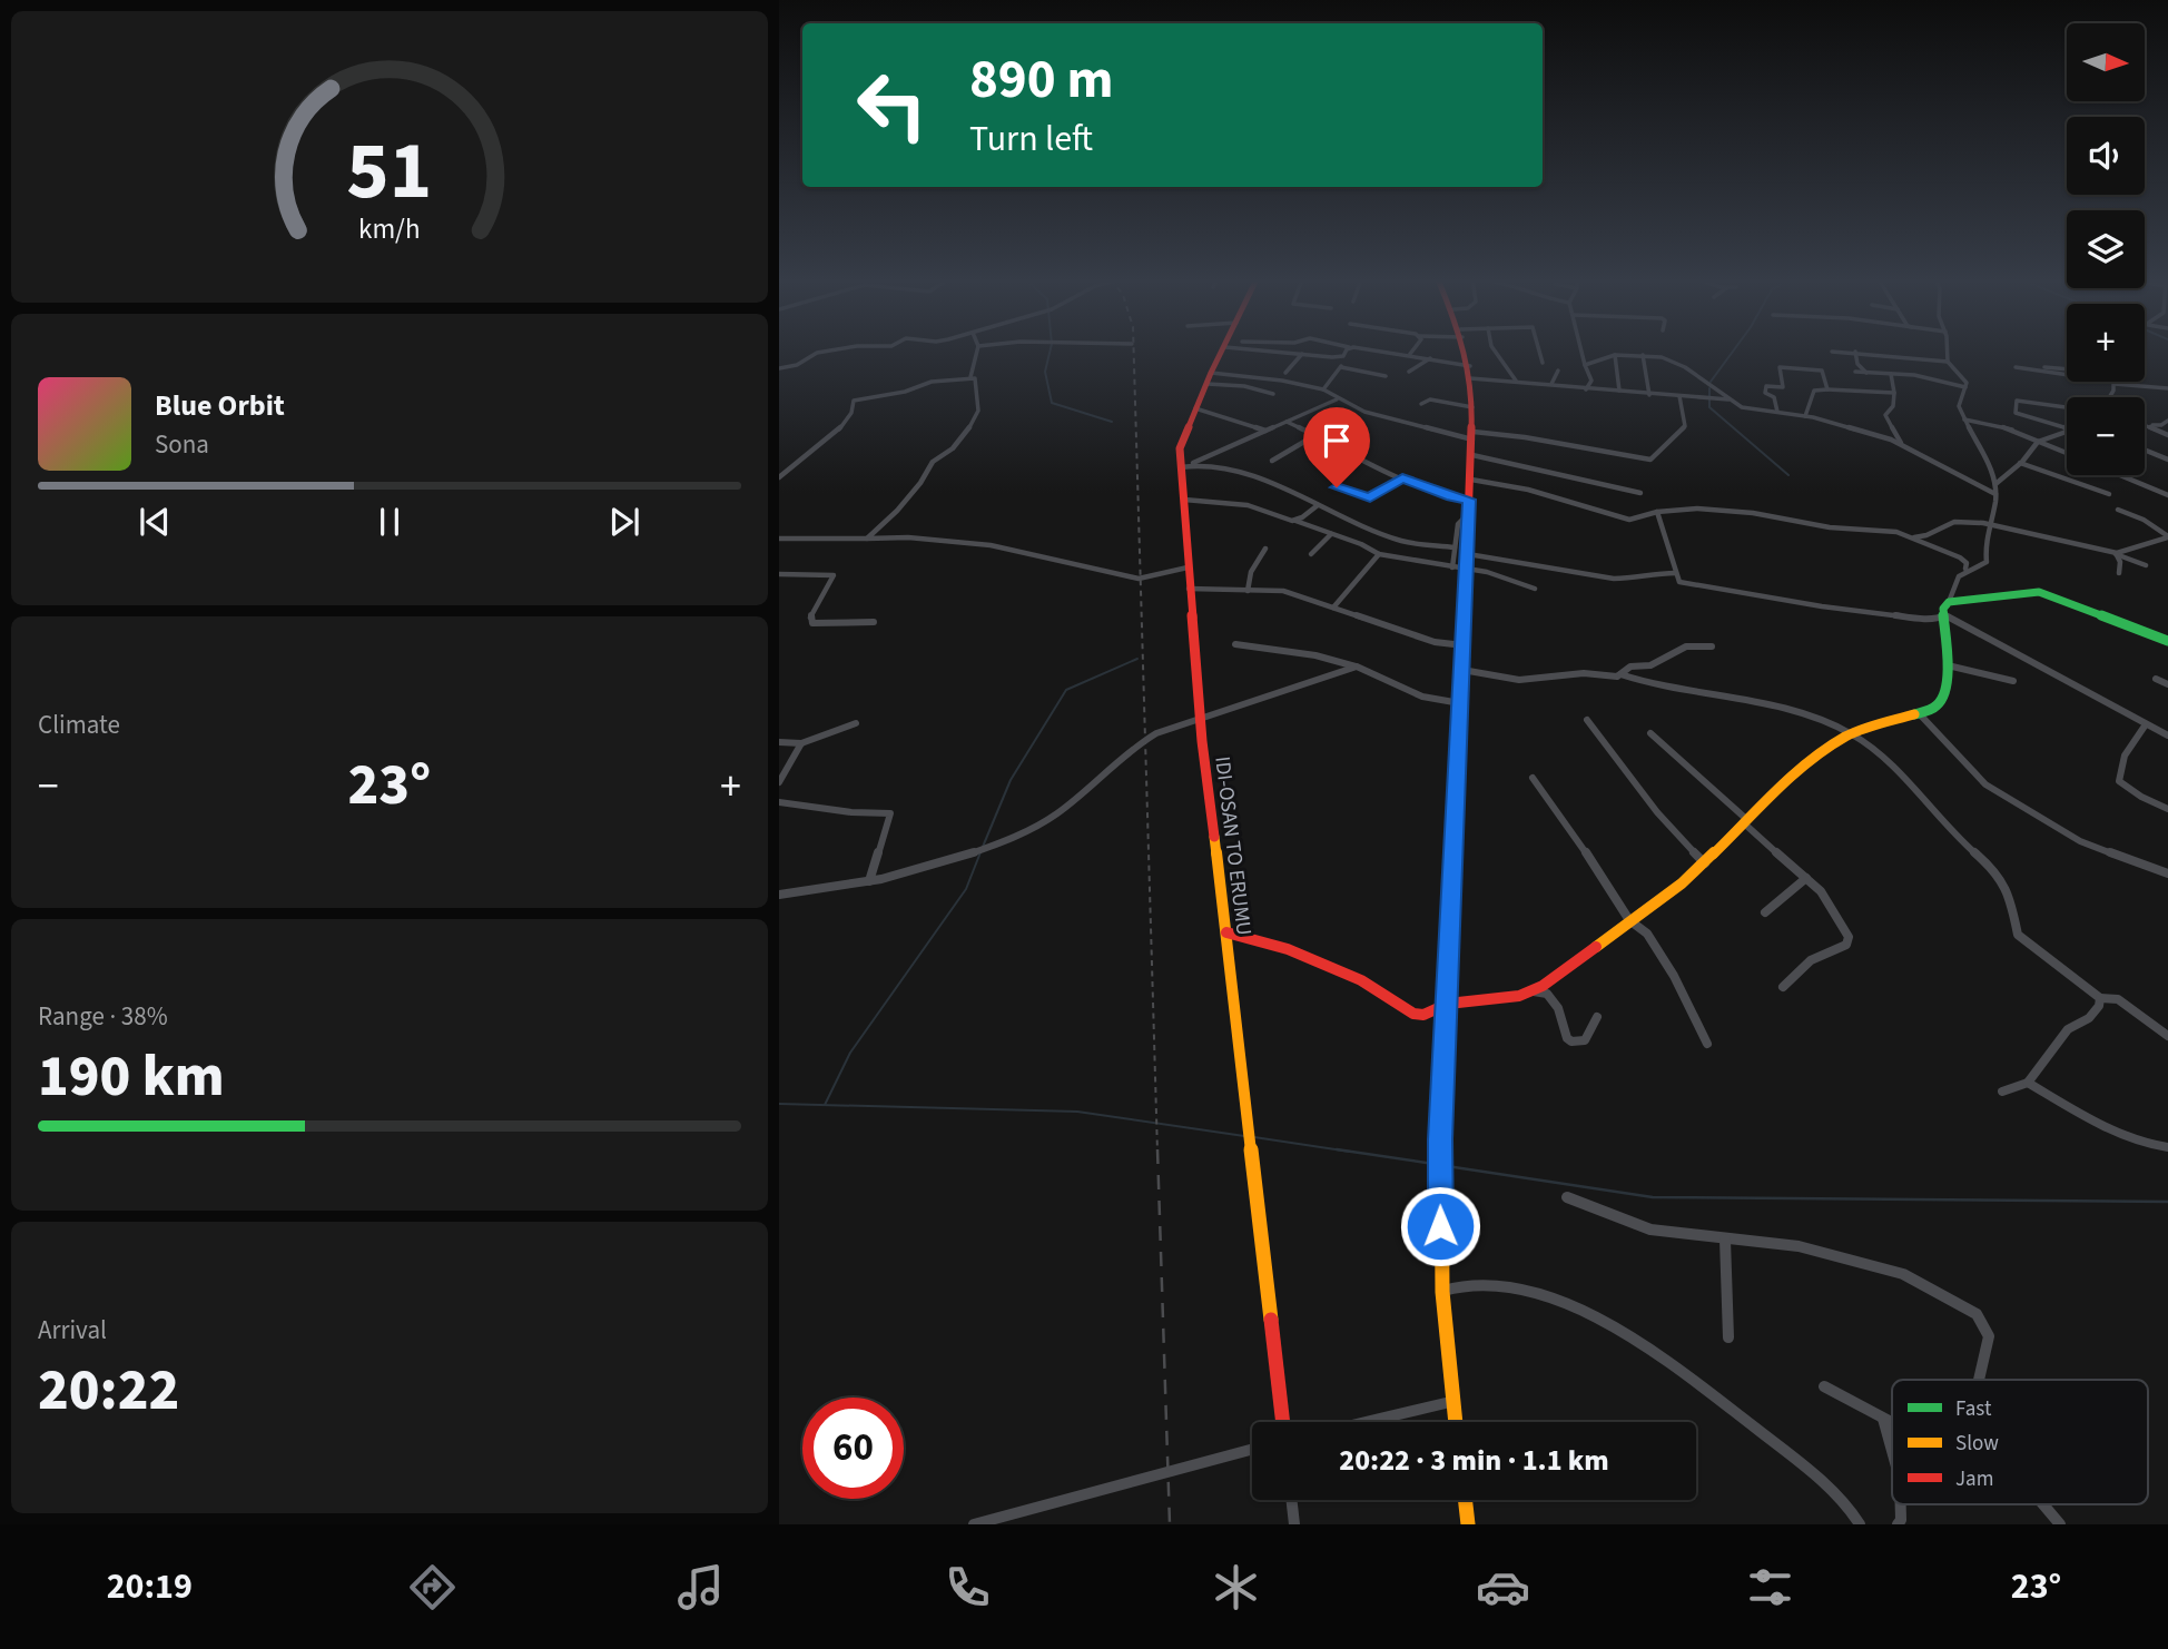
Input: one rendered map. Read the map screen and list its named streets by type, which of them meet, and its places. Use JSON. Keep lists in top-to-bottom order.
{
  "streets": {
    "street": ["IDI-OSAN TO ERUMU"]
  },
  "legend": ["Fast", "Slow", "Jam"],
  "north": "right",
  "page": {
    "map_buttons": ["+", "−"],
    "turn": ["890 m", "Turn left"],
    "song": ["Blue Orbit", "Sona"],
    "tile": [
      "Climate",
      ["Range · 38%", "190 km"],
      ["Arrival", "20:22"]
    ],
    "heat": ["−", "23°", "+"],
    "limit": "60",
    "trip": "20:22 · 3 min · 1.1 km",
    "tabs": ["20:19", "23°"],
    "gauge": ["51", "km/h"]
  }
}
